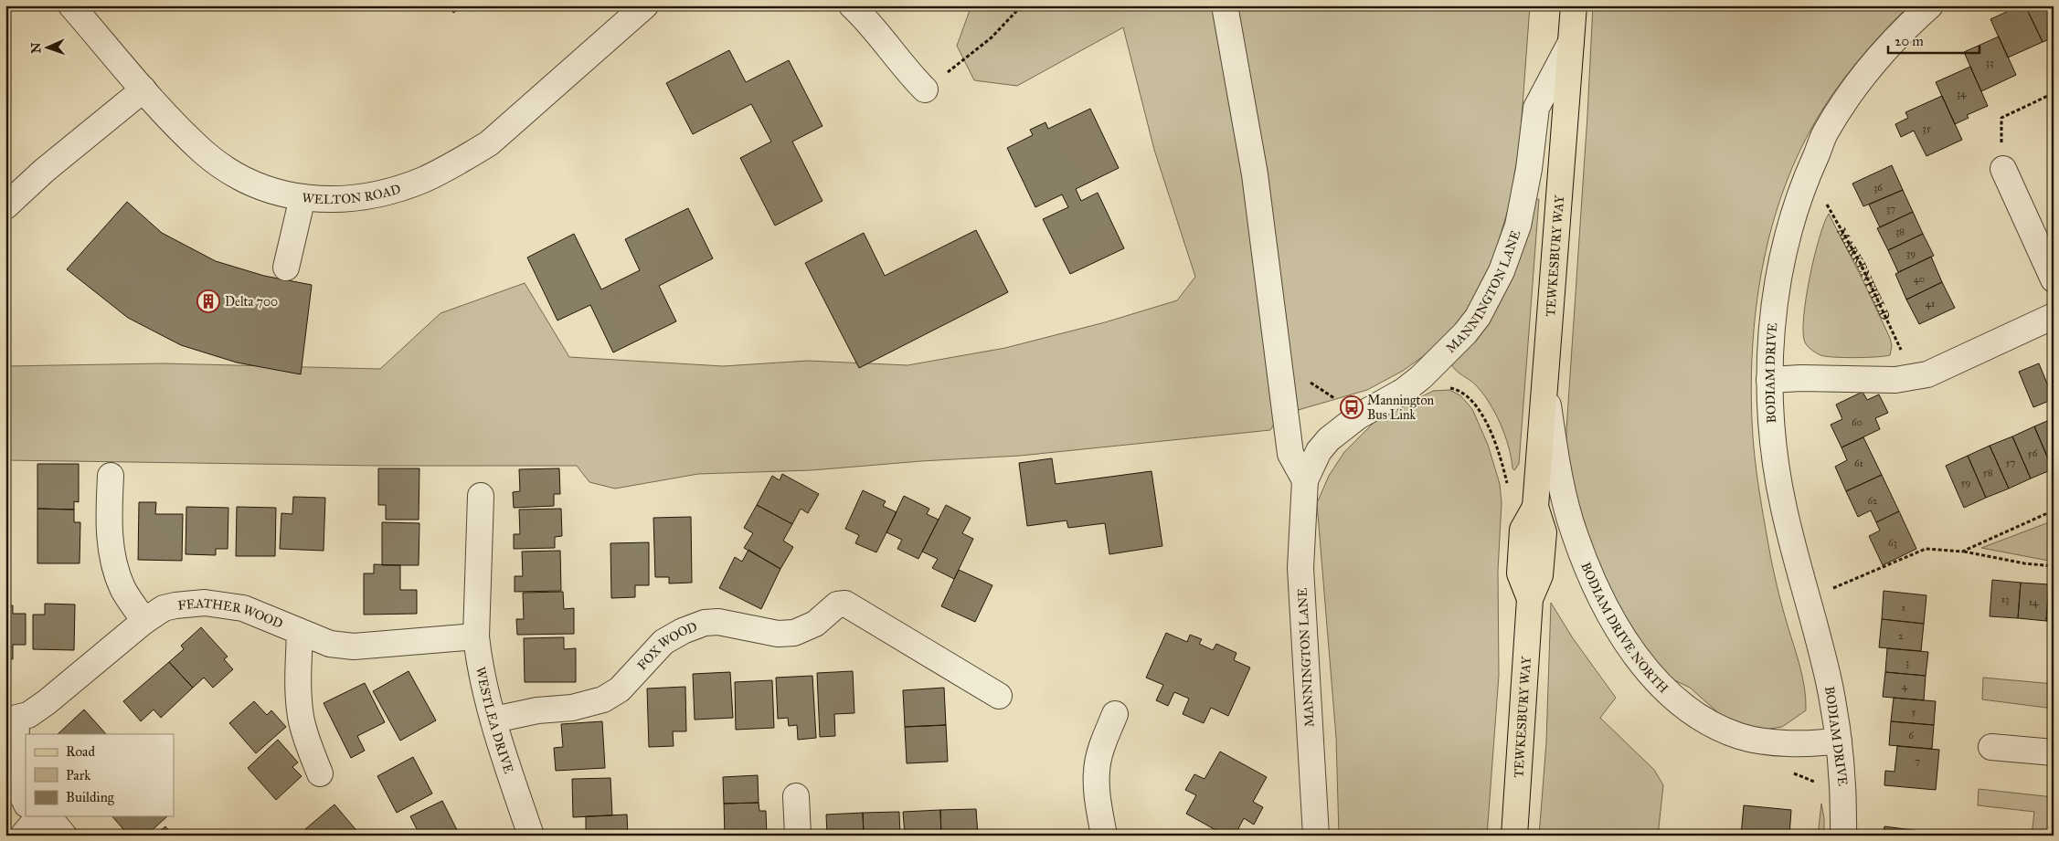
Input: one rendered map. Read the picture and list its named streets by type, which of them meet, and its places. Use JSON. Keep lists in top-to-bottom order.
{
  "streets": {
    "main road": ["TEWKESBURY WAY"],
    "street": [
      "WELTON ROAD",
      "MANNINGTON LANE",
      "BODIAM DRIVE",
      "FEATHER WOOD",
      "BODIAM DRIVE NORTH",
      "FOX WOOD",
      "WESTLEA DRIVE"
    ],
    "path": ["MARKENFIELD"]
  },
  "crossings": [
    ["TEWKESBURY WAY", "MANNINGTON LANE"],
    ["TEWKESBURY WAY", "BODIAM DRIVE NORTH"],
    ["MARKENFIELD", "BODIAM DRIVE"],
    ["BODIAM DRIVE", "BODIAM DRIVE NORTH"],
    ["FEATHER WOOD", "WESTLEA DRIVE"],
    ["FOX WOOD", "WESTLEA DRIVE"]
  ],
  "places": {
    "building": ["Delta 700"],
    "bus stop": ["Mannington Bus Link"]
  },
  "house_numbers": [
    "33",
    "34",
    "35",
    "36",
    "37",
    "38",
    "39",
    "40",
    "41",
    "60",
    "56",
    "57",
    "61",
    "58",
    "59",
    "62",
    "63",
    "13",
    "14",
    "1",
    "2",
    "3",
    "4",
    "5",
    "6",
    "7"
  ],
  "legend": ["Road", "Park", "Building"],
  "scale_bar": "20 m",
  "north": "left"
}
